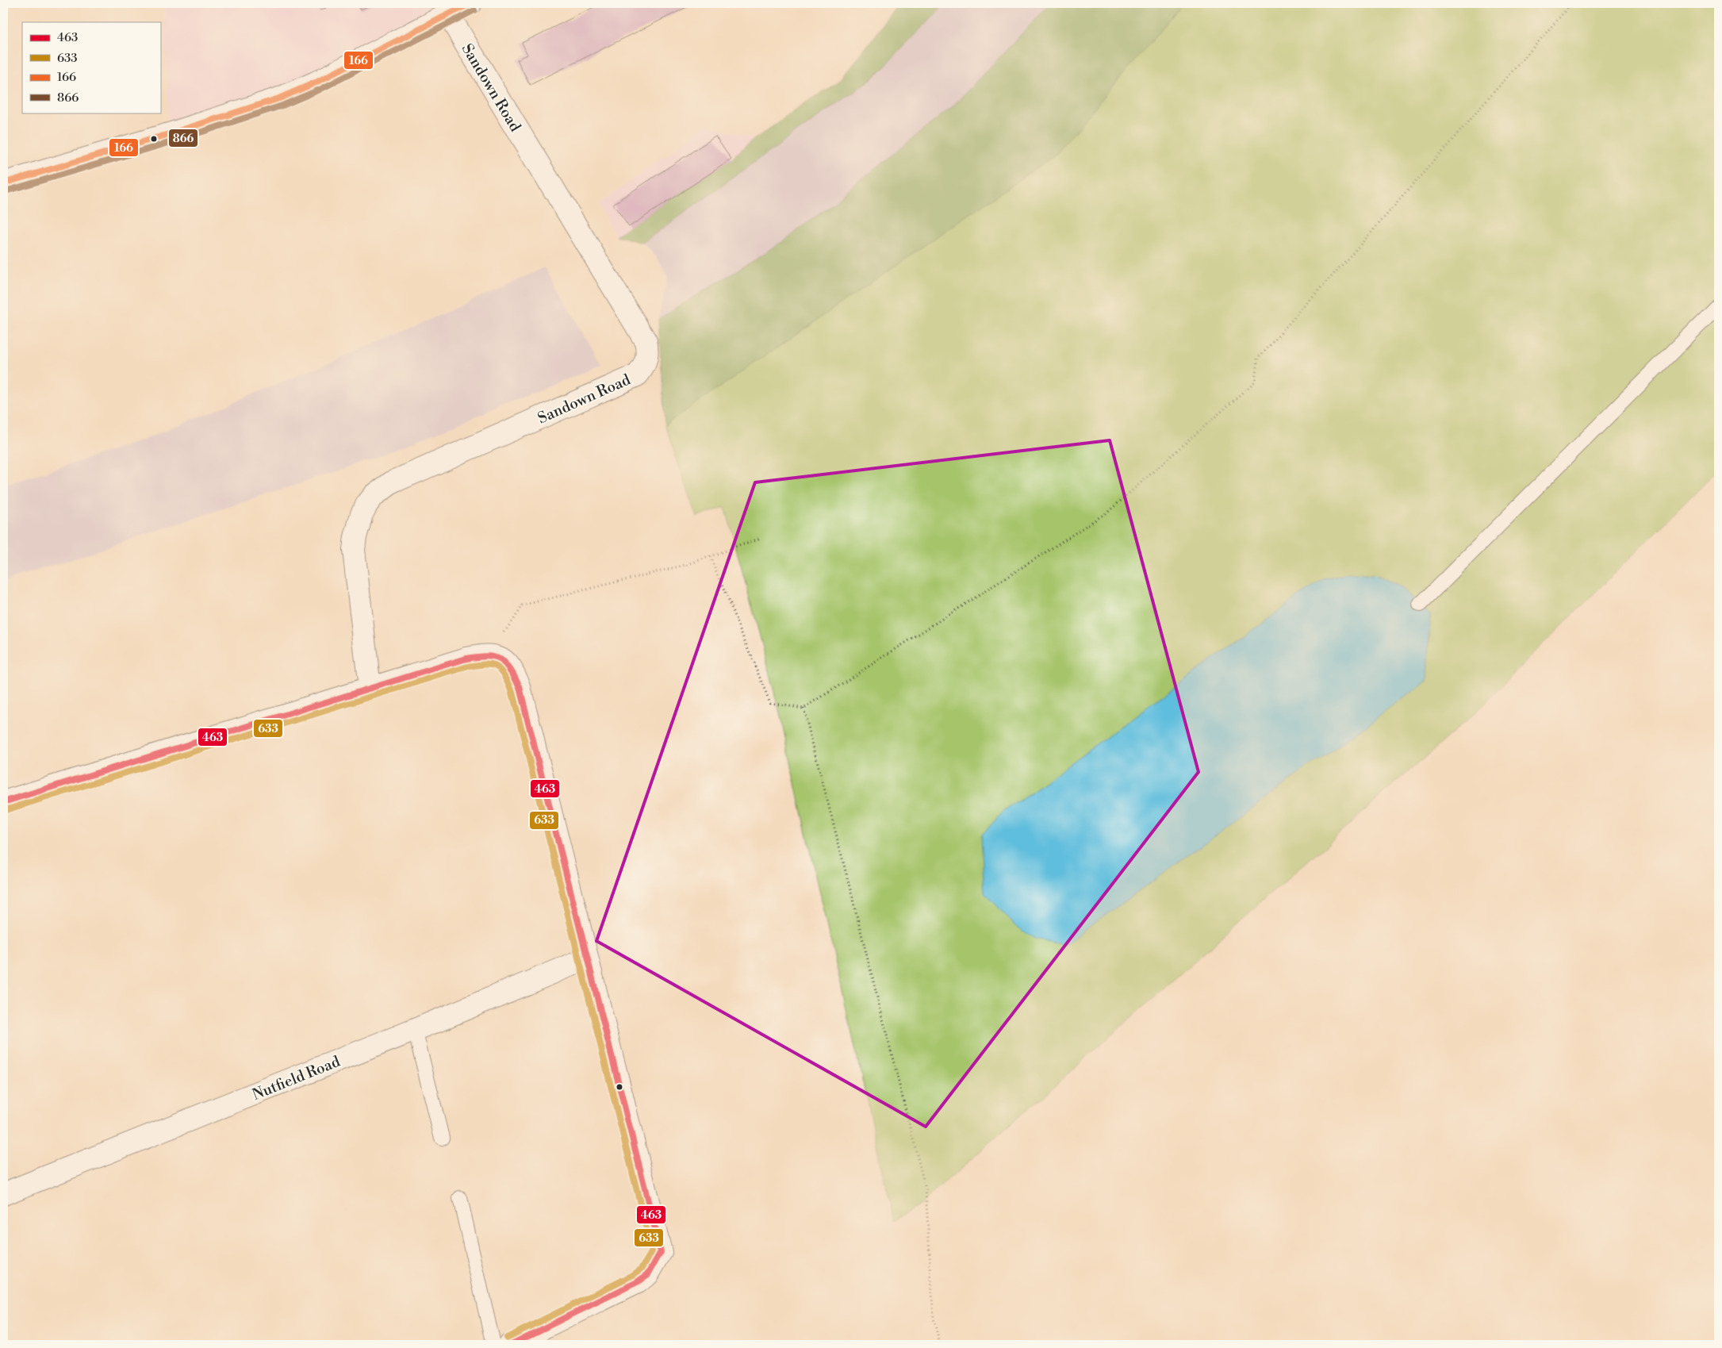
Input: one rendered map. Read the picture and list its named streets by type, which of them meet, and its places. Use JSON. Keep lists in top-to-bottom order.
{
  "streets": {
    "street": ["Sandown Road", "Nutfield Road"]
  },
  "lines": [
    "transit line 166",
    "transit line 866",
    "transit line 463",
    "transit line 633"
  ],
  "legend": [
    "463",
    "633",
    "166",
    "866"
  ]
}
